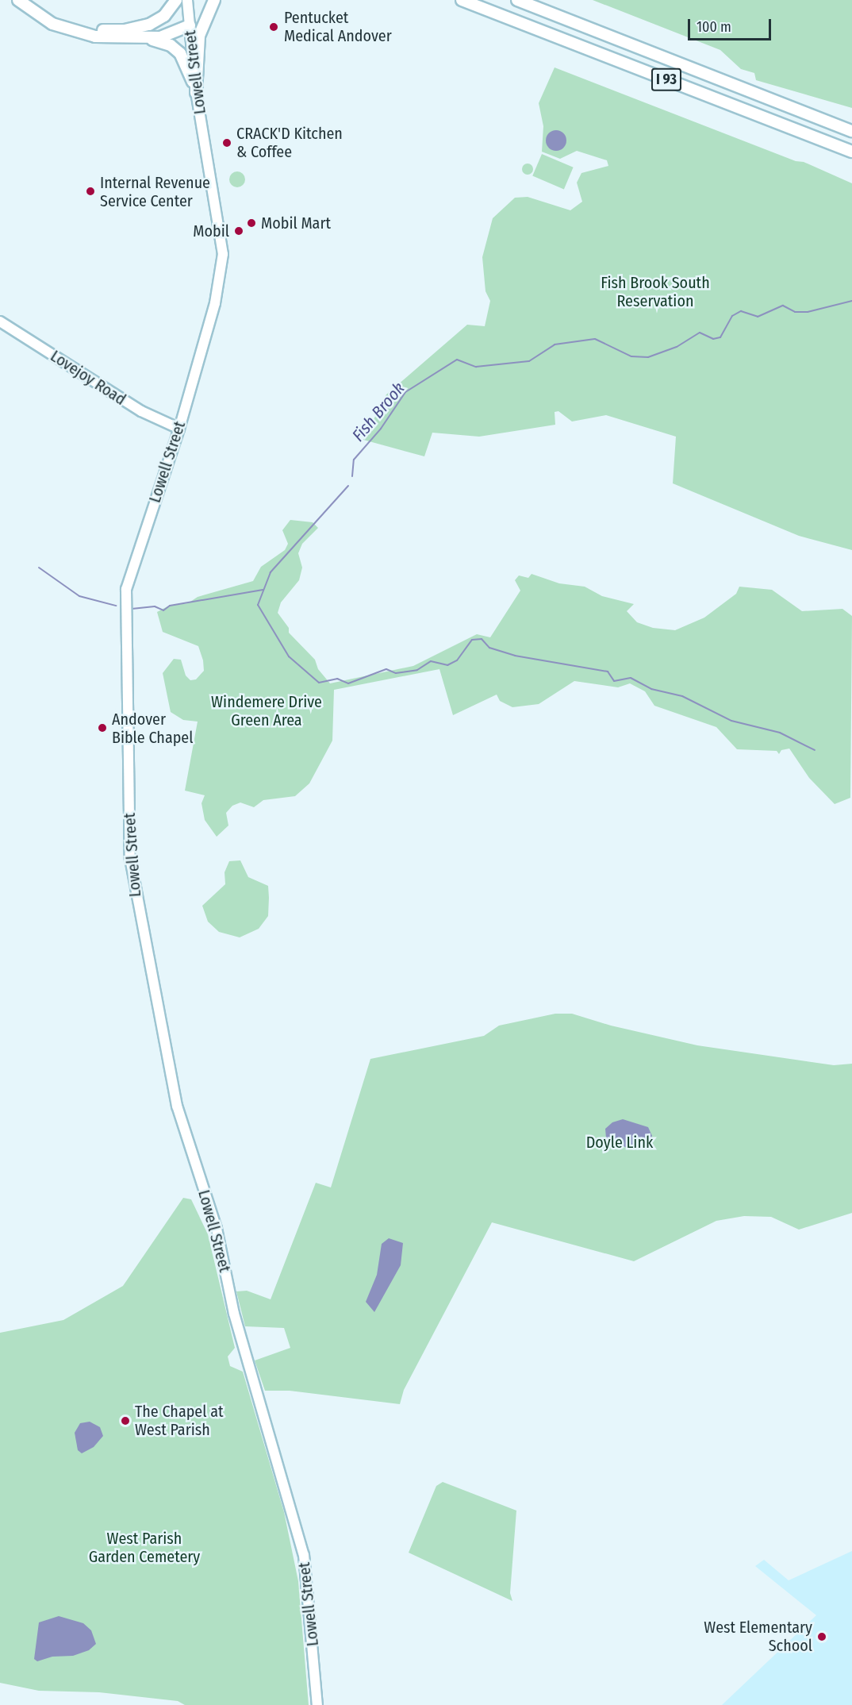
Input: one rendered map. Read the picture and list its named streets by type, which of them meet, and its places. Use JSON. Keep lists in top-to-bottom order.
{
  "streets": {
    "highway": ["I 93"],
    "main road": ["Lowell Street", "Lovejoy Road"]
  },
  "crossings": [
    ["Lowell Street", "Lovejoy Road"]
  ],
  "water": ["Fish Brook"],
  "parks": [
    "Fish Brook South Reservation",
    "Windemere Drive Green Area",
    "Doyle Link",
    "West Parish Garden Cemetery"
  ],
  "places": [
    "Pentucket Medical Andover",
    "CRACK'D Kitchen & Coffee",
    "Internal Revenue Service Center",
    "Mobil Mart",
    "Mobil",
    "Andover Bible Chapel",
    "The Chapel at West Parish",
    "West Elementary School"
  ],
  "scale_bar": "100 m"
}
